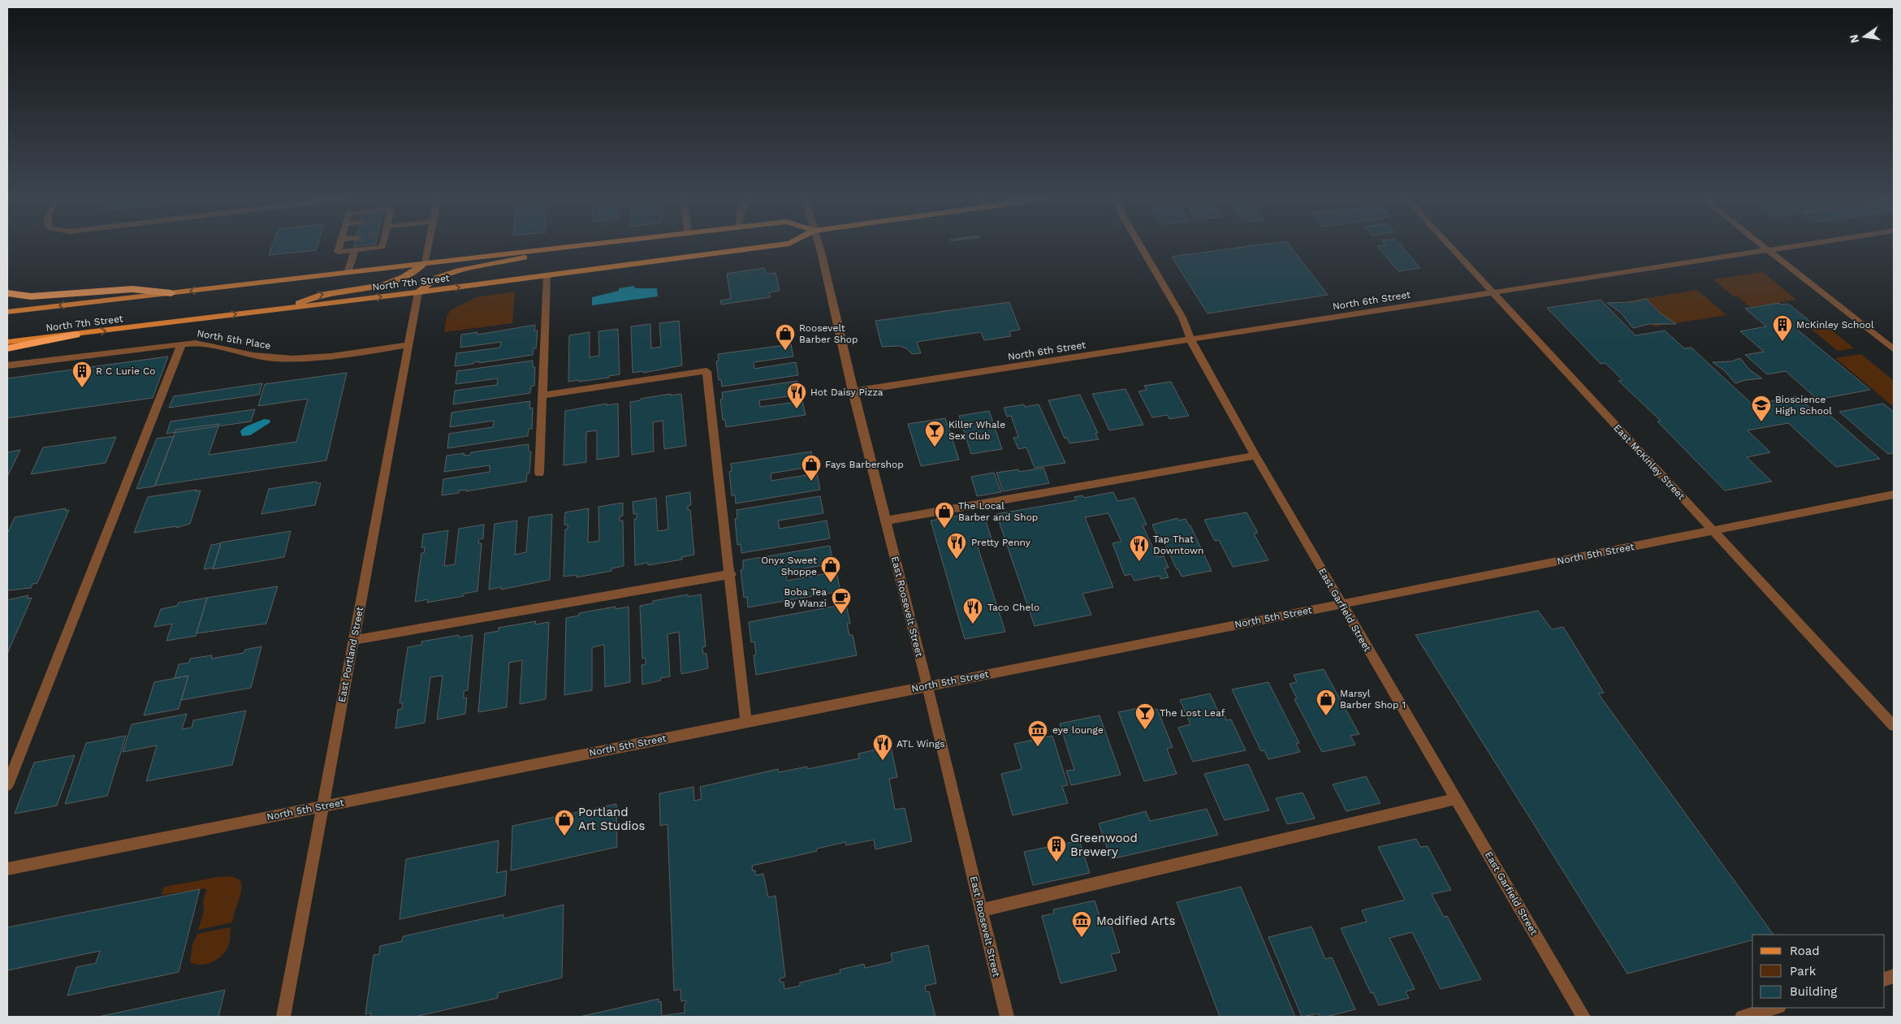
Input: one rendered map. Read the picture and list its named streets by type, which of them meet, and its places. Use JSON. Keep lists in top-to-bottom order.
{
  "streets": {
    "main road": ["North 7th Street"],
    "street": [
      "North 6th Street",
      "North 5th Place",
      "East McKinley Street",
      "North 5th Street",
      "East Roosevelt Street",
      "East Garfield Street",
      "East Portland Street"
    ]
  },
  "crossings": [
    ["North 7th Street", "East Portland Street"],
    ["North 6th Street", "East McKinley Street"],
    ["North 6th Street", "East Roosevelt Street"],
    ["North 6th Street", "East Garfield Street"],
    ["North 5th Place", "East Portland Street"],
    ["East McKinley Street", "North 5th Street"],
    ["North 5th Street", "East Roosevelt Street"],
    ["North 5th Street", "East Garfield Street"],
    ["North 5th Street", "East Portland Street"]
  ],
  "places": {
    "building": ["McKinley School", "R C Lurie Co", "Greenwood Brewery"],
    "shop": [
      "Roosevelt Barber Shop",
      "Fays Barbershop",
      "The Local Barber and Shop",
      "Onyx Sweet Shoppe",
      "Marsyl Barber Shop 1",
      "Portland Art Studios"
    ],
    "restaurant": [
      "Hot Daisy Pizza",
      "Pretty Penny",
      "Tap That Downtown",
      "Taco Chelo",
      "ATL Wings"
    ],
    "school or university": ["Bioscience High School"],
    "bar": ["Killer Whale Sex Club", "The Lost Leaf"],
    "cafe": ["Boba Tea By Wanzi"],
    "museum": ["eye lounge", "Modified Arts"]
  },
  "legend": ["Road", "Park", "Building"],
  "north": "left"
}
